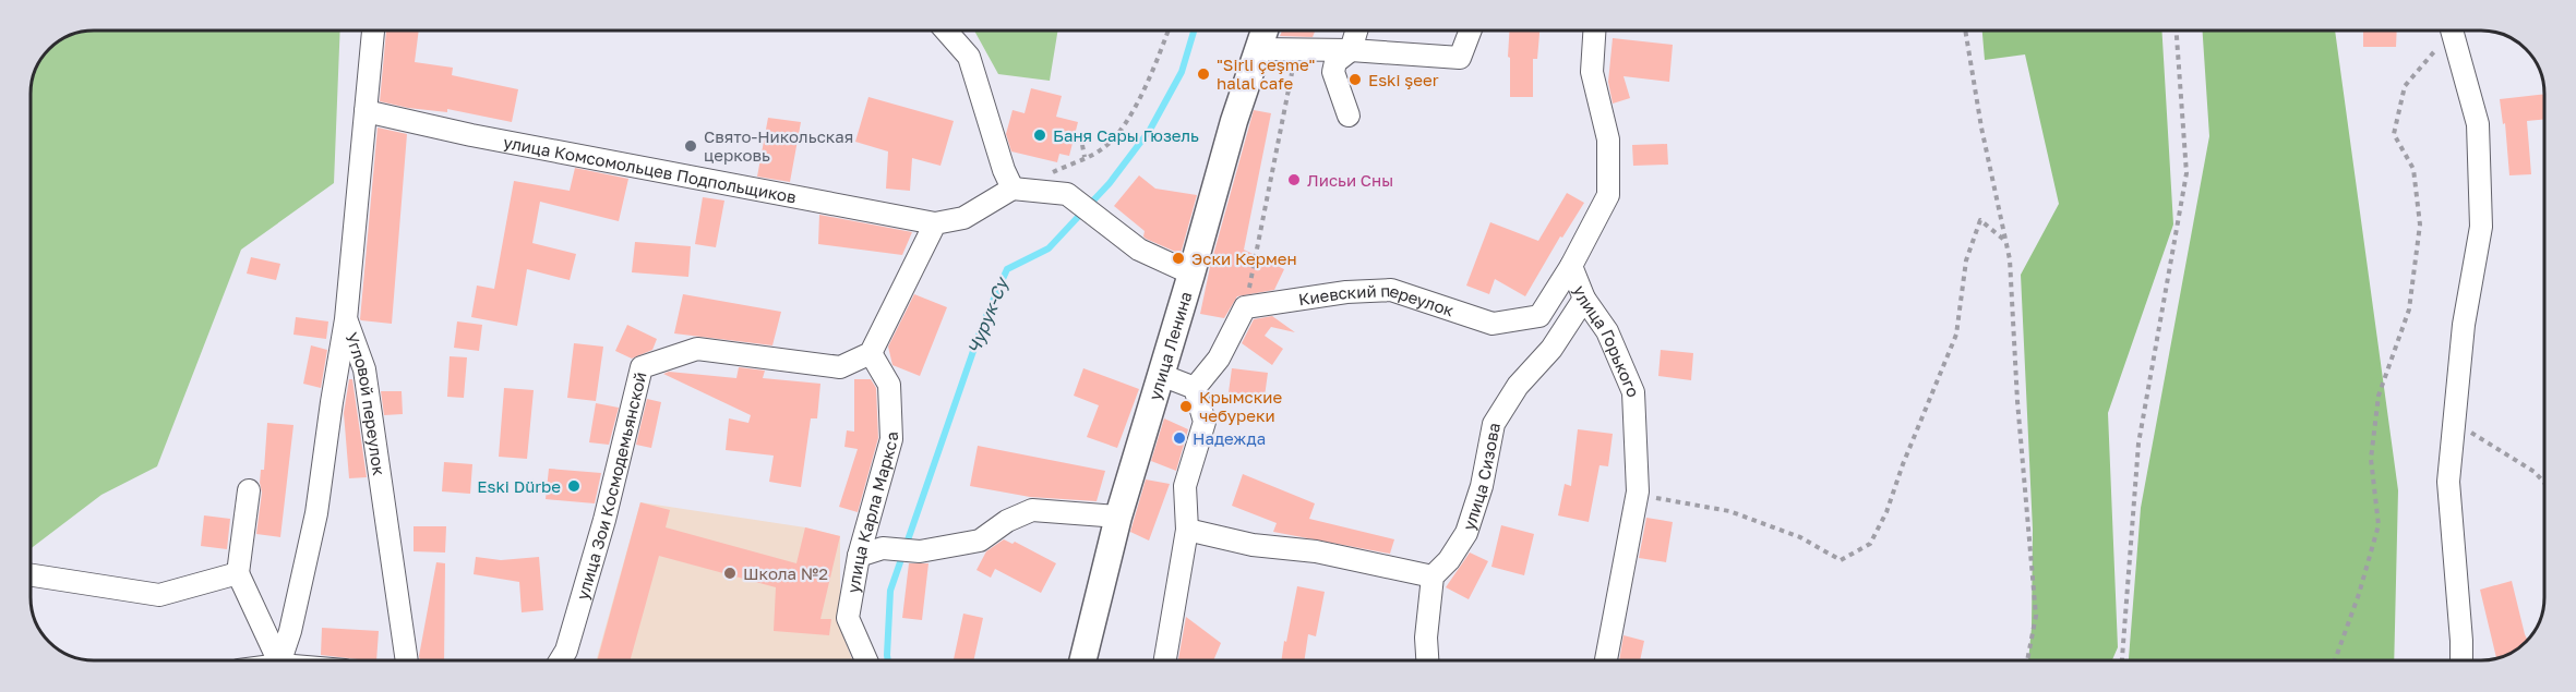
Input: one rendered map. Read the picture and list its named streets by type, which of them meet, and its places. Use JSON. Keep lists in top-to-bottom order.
{
  "streets": {
    "main road": ["улица Ленина"],
    "street": [
      "улица Комсомольцев Подпольщиков",
      "Киевский переулок",
      "улица Горького",
      "Угловой переулок",
      "улица Сизова",
      "улица Зои Космодемьянской",
      "улица Карла Маркса"
    ]
  },
  "crossings": [
    ["улица Комсомольцев Подпольщиков", "Угловой переулок"],
    ["Киевский переулок", "улица Горького"],
    ["улица Горького", "улица Сизова"],
    ["улица Зои Космодемьянской", "улица Карла Маркса"]
  ],
  "water": ["Чурук-Су"],
  "places": [
    "\"Sirli çeşme\" halal cafe",
    "Eski şeer",
    "Баня Сары Гюзель",
    "Свято-Никольская церковь",
    "Лисьи Сны",
    "Эски Кермен",
    "Крымские чебуреки",
    "Надежда",
    "Eski Dürbe",
    "Школа №2"
  ]
}
